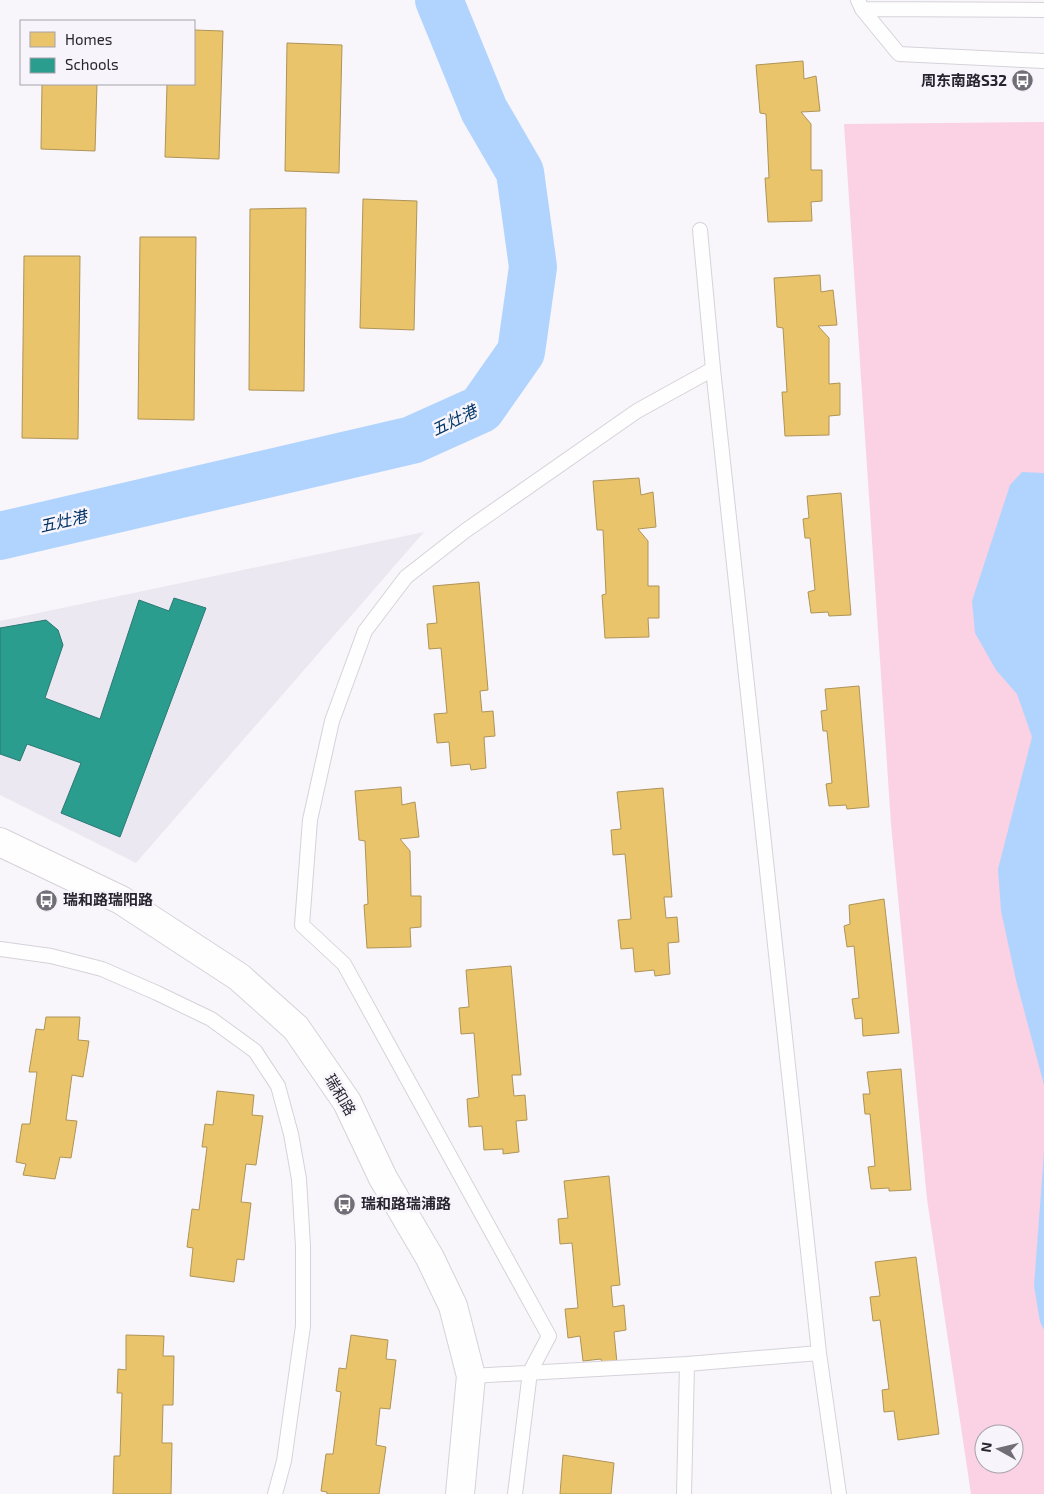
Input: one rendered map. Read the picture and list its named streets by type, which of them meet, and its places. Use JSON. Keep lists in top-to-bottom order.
{
  "streets": {
    "street": ["瑞和路"]
  },
  "water": ["五灶港"],
  "places": {
    "bus stop": ["周东南路S32", "瑞和路瑞阳路", "瑞和路瑞浦路"]
  },
  "legend": ["Homes", "Schools"],
  "north": "left"
}
